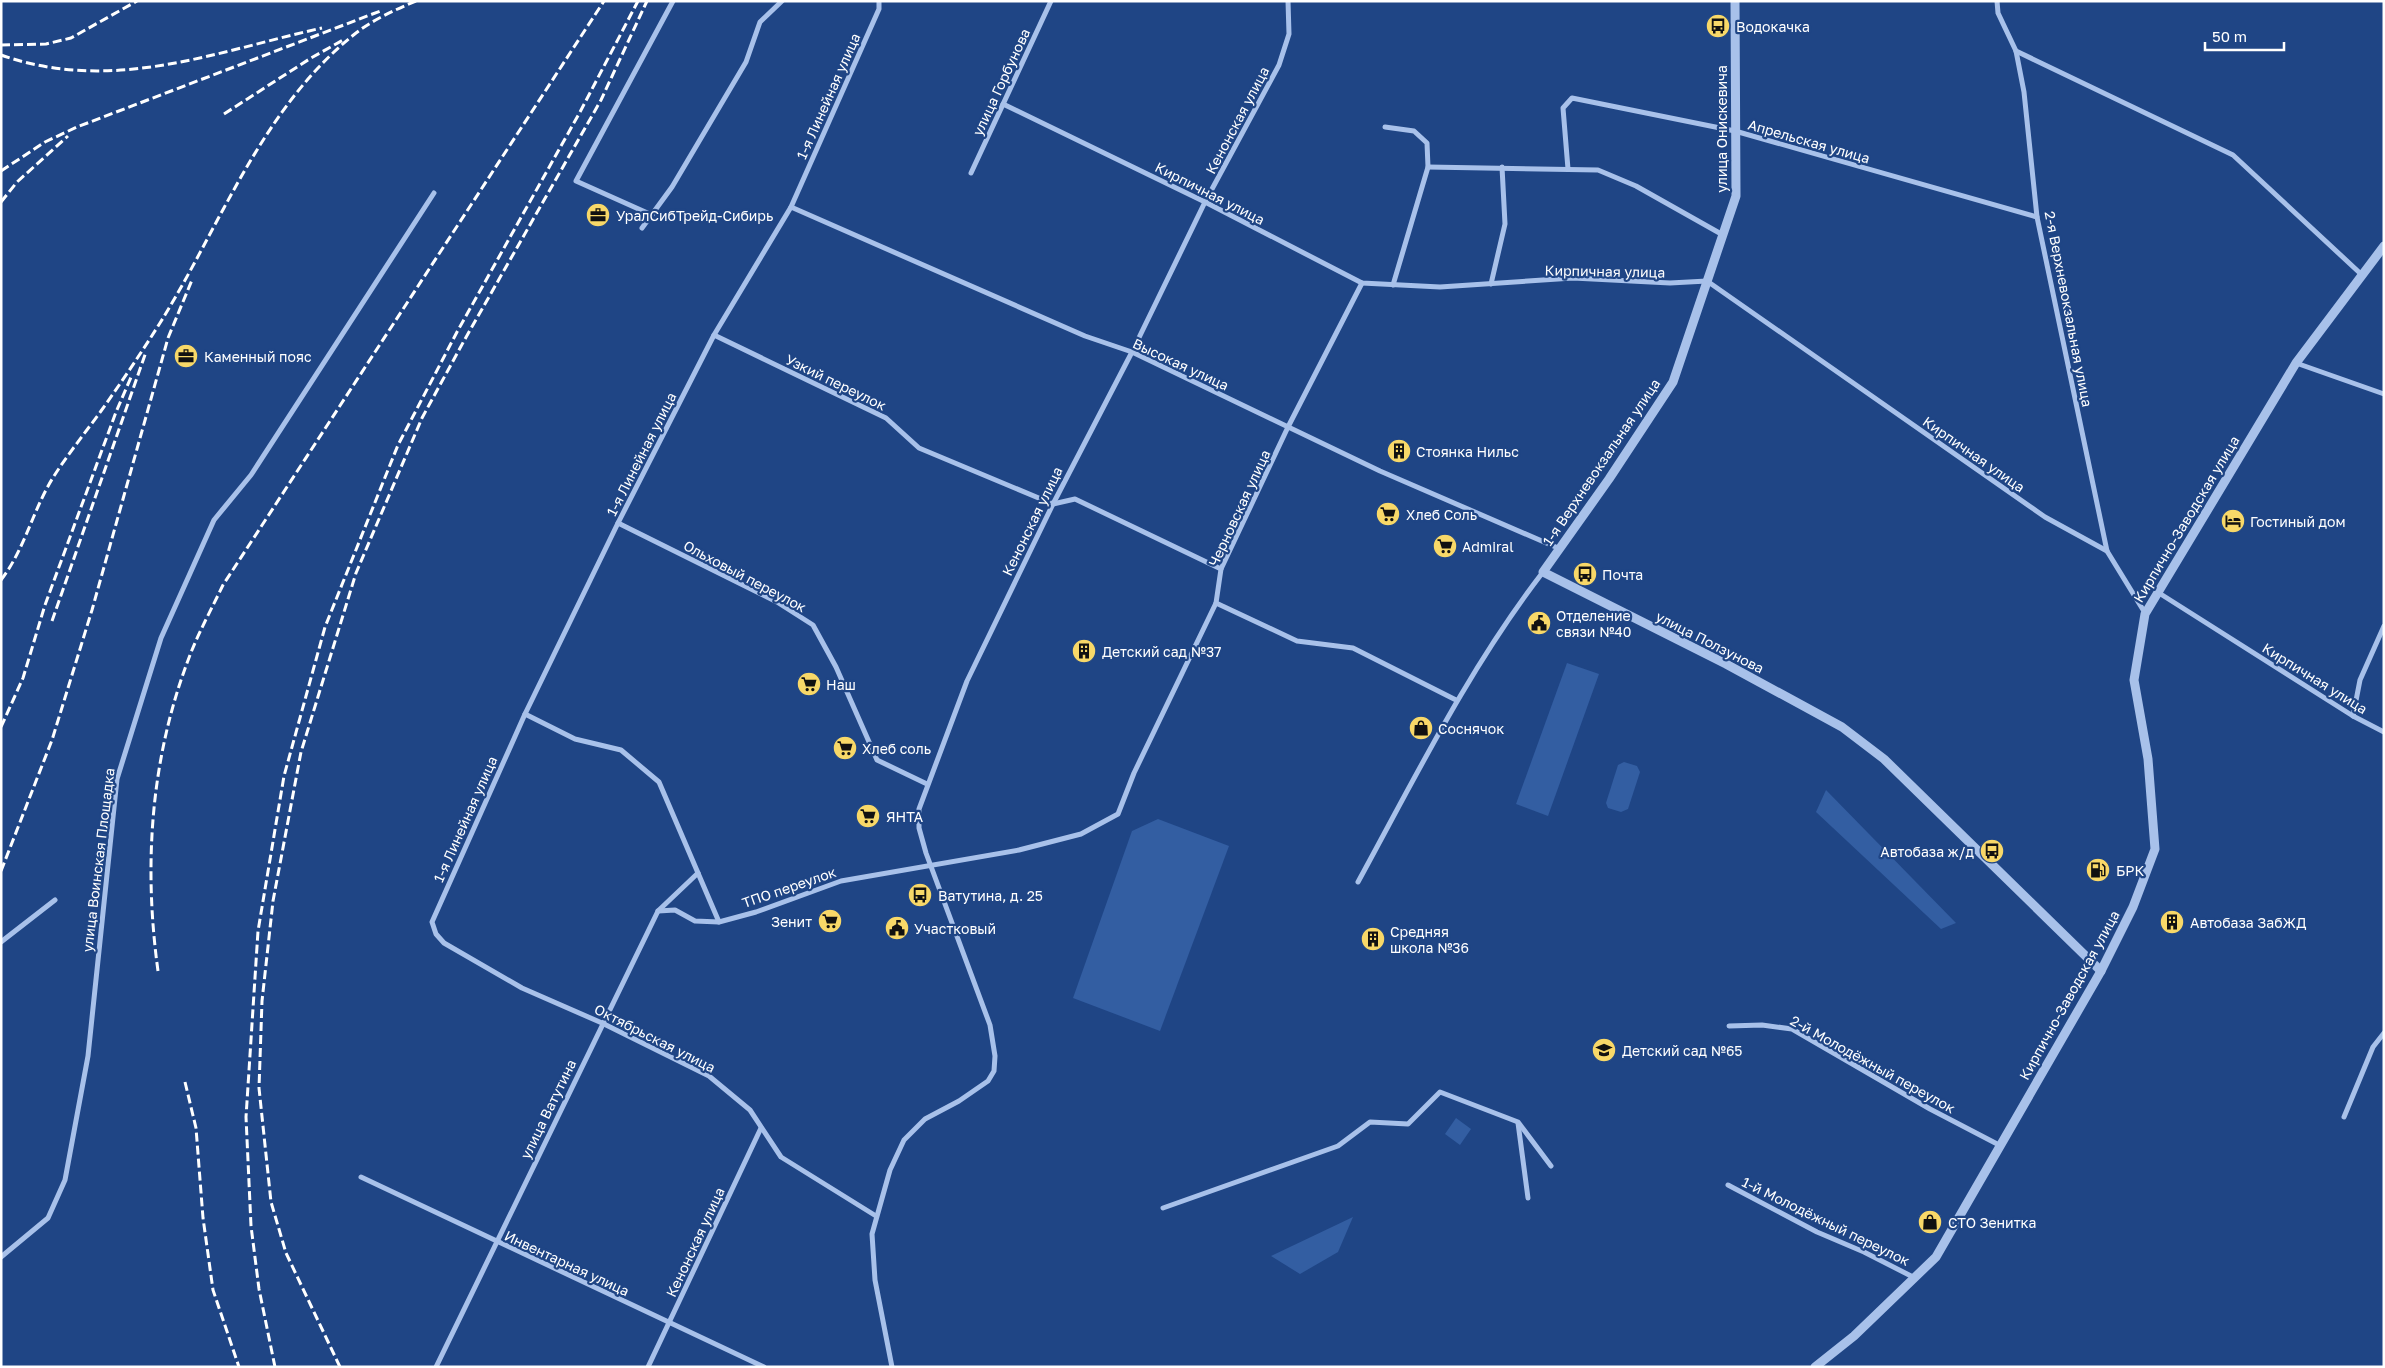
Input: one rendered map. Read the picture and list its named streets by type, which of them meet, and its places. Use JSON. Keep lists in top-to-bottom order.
{
  "streets": {
    "street": [
      "улица Горбунова",
      "1-я Линейная улица",
      "Кенонская улица",
      "улица Онискевича",
      "Апрельская улица",
      "Кирпичная улица",
      "2-я Верхневокзальная улица",
      "Высокая улица",
      "Узкий переулок",
      "1-я Верхневокзальная улица",
      "Черновская улица",
      "Кирпично-Заводская улица",
      "Ольховый переулок",
      "улица Ползунова",
      "улица Воинская Площадка",
      "ТПО переулок",
      "Октябрьская улица",
      "2-й Молодёжный переулок",
      "улица Ватутина",
      "1-й Молодёжный переулок",
      "Инвентарная улица"
    ]
  },
  "crossings": [
    ["улица Горбунова", "Кирпичная улица"],
    ["1-я Линейная улица", "Высокая улица"],
    ["1-я Линейная улица", "Узкий переулок"],
    ["1-я Линейная улица", "Ольховый переулок"],
    ["1-я Линейная улица", "Октябрьская улица"],
    ["Кенонская улица", "Кирпичная улица"],
    ["Кенонская улица", "Высокая улица"],
    ["Кенонская улица", "Узкий переулок"],
    ["Кенонская улица", "Ольховый переулок"],
    ["Кенонская улица", "ТПО переулок"],
    ["Кенонская улица", "Октябрьская улица"],
    ["Кенонская улица", "Инвентарная улица"],
    ["улица Онискевича", "Апрельская улица"],
    ["улица Онискевича", "Кирпичная улица"],
    ["улица Онискевича", "1-я Верхневокзальная улица"],
    ["Апрельская улица", "2-я Верхневокзальная улица"],
    ["Кирпичная улица", "2-я Верхневокзальная улица"],
    ["Кирпичная улица", "1-я Верхневокзальная улица"],
    ["Кирпичная улица", "Черновская улица"],
    ["Кирпичная улица", "Кирпично-Заводская улица"],
    ["2-я Верхневокзальная улица", "Кирпично-Заводская улица"],
    ["Высокая улица", "1-я Верхневокзальная улица"],
    ["Высокая улица", "Черновская улица"],
    ["1-я Верхневокзальная улица", "улица Ползунова"],
    ["Черновская улица", "ТПО переулок"],
    ["Кирпично-Заводская улица", "улица Ползунова"],
    ["Кирпично-Заводская улица", "2-й Молодёжный переулок"],
    ["Кирпично-Заводская улица", "1-й Молодёжный переулок"],
    ["ТПО переулок", "улица Ватутина"],
    ["Октябрьская улица", "улица Ватутина"],
    ["улица Ватутина", "Инвентарная улица"]
  ],
  "places": {
    "bus stop": [
      "Водокачка",
      "Почта",
      "Автобаза ж/д",
      "Ватутина, д. 25"
    ],
    "office": ["УралСибТрейд-Сибирь", "Каменный пояс"],
    "building": [
      "Стоянка Нильс",
      "Детский сад №37",
      "Автобаза ЗабЖД",
      "Средняя школа №36"
    ],
    "supermarket": [
      "Хлеб Соль",
      "Admiral",
      "Наш",
      "Хлеб соль",
      "ЯНТА",
      "Зенит"
    ],
    "hotel": ["Гостиный дом"],
    "public building": ["Отделение связи №40", "Участковый"],
    "shop": ["Соснячок", "СТО Зенитка"],
    "fuel station": ["БРК"],
    "school or university": ["Детский сад №65"]
  },
  "scale_bar": "50 m"
}
